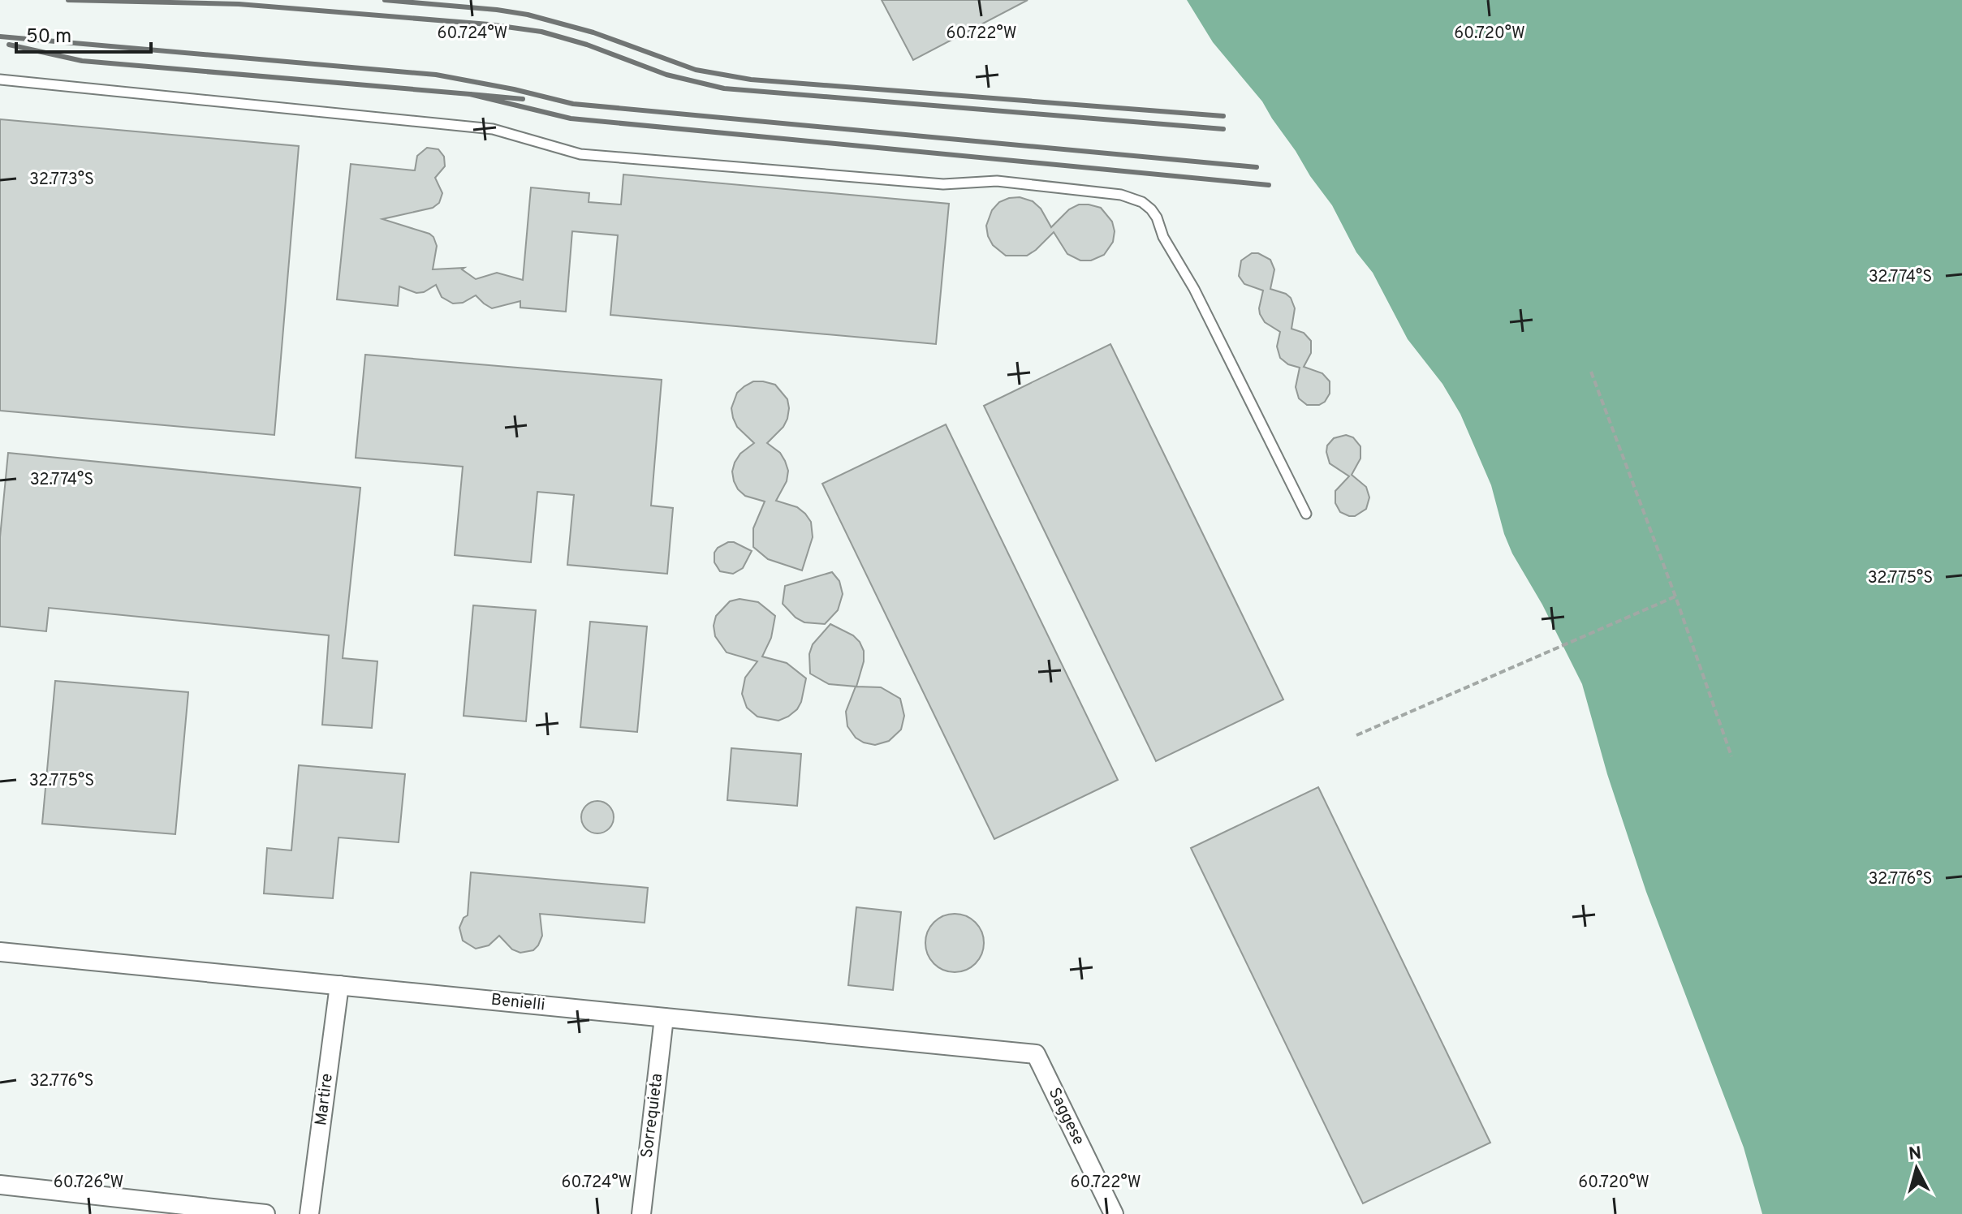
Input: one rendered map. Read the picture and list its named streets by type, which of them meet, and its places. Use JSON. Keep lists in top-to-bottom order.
{
  "streets": {
    "street": [
      "Benielli",
      "Martire",
      "Sorrequieta",
      "Saggese"
    ]
  },
  "crossings": [
    ["Benielli", "Martire"],
    ["Benielli", "Sorrequieta"],
    ["Benielli", "Saggese"]
  ],
  "scale_bar": "50 m",
  "north": "top",
  "coordinates": [
    "60.724°W",
    "60.722°W",
    "60.720°W",
    "32.773°S",
    "32.774°S",
    "32.775°S",
    "32.776°S",
    "60.726°W"
  ]
}
